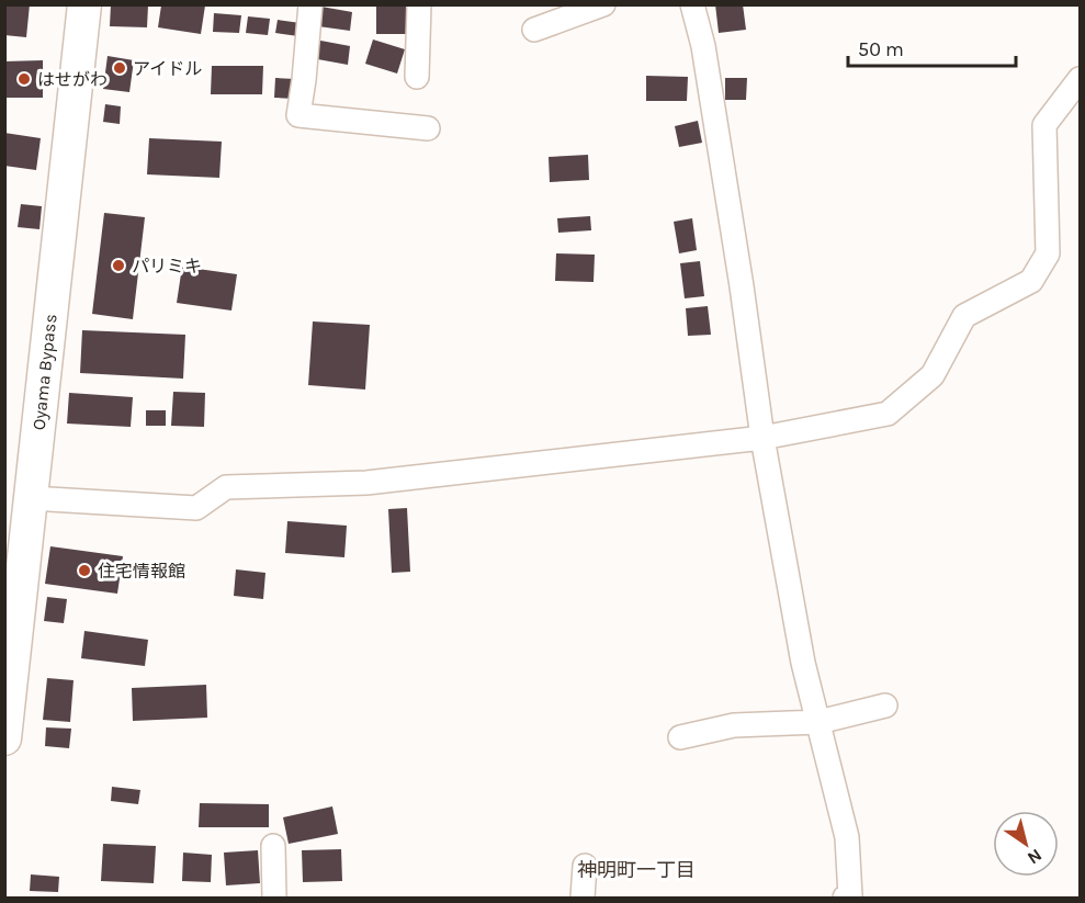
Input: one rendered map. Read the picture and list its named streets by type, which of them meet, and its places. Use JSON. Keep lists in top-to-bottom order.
{
  "streets": {
    "highway": ["Oyama Bypass"]
  },
  "districts": ["神明町一丁目"],
  "places": [
    "アイドル",
    "はせがわ",
    "パリミキ",
    "住宅情報館"
  ],
  "scale_bar": "50 m",
  "north": "bottom right"
}
